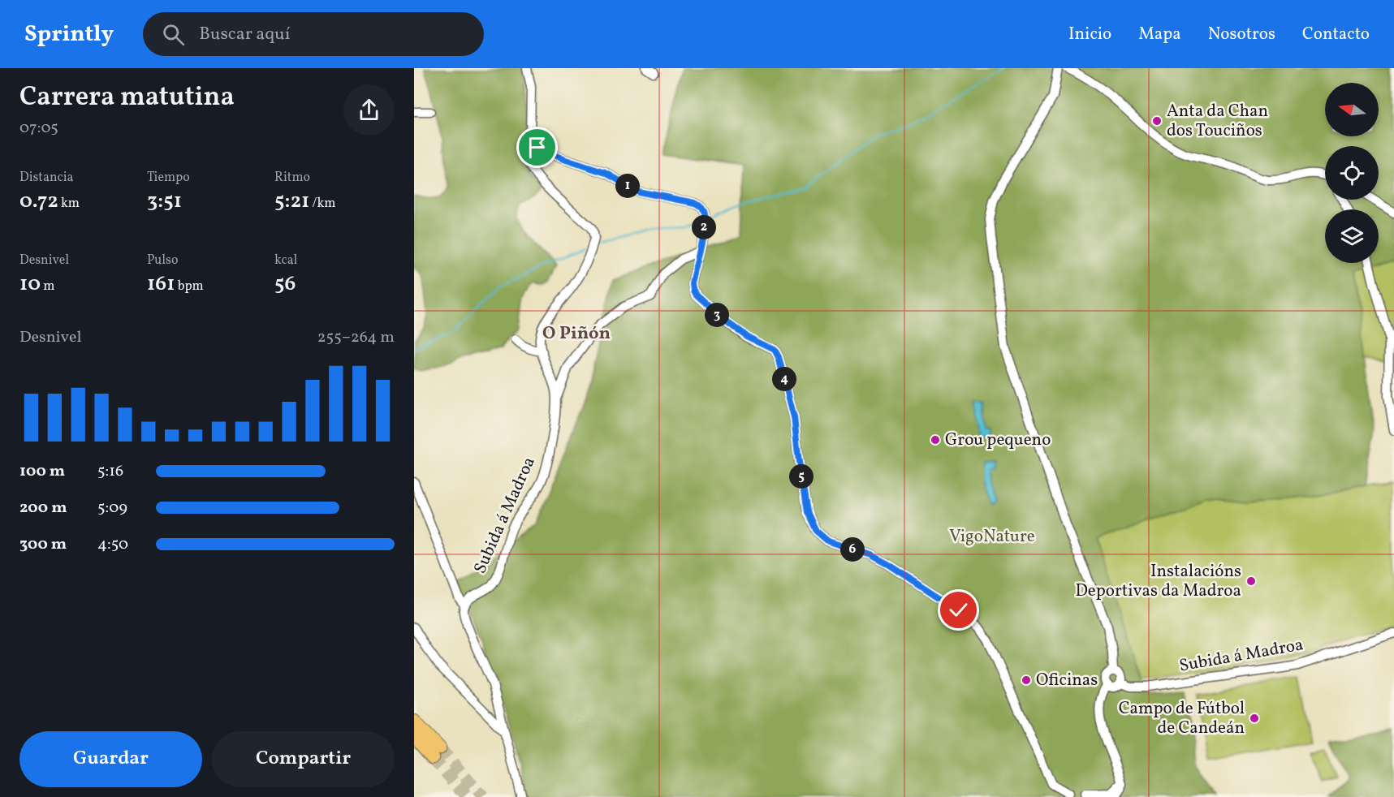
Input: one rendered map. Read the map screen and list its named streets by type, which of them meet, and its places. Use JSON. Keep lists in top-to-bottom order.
{
  "streets": {
    "street": ["Subida á Madroa"]
  },
  "districts": ["O Piñón"],
  "parks": ["VigoNature"],
  "places": [
    "Anta da Chan dos Touciños",
    "Grou pequeno",
    "Instalacións Deportivas da Madroa",
    "Oficinas",
    "Campo de Fútbol de Candeán"
  ],
  "north": "left",
  "page": {
    "header": "Sprintly",
    "search": "Buscar aquí",
    "nav": [
      "Inicio",
      "Mapa",
      "Nosotros",
      "Contacto"
    ],
    "heading": ["Carrera matutina", "07:05"],
    "stats": [
      ["Distancia", "0.72 km"],
      ["Tiempo", "3:51"],
      ["Ritmo", "5:21 /km"],
      ["Desnivel", "10 m"],
      ["Pulso", "161 bpm"],
      ["kcal", "56"]
    ],
    "pins": [
      "1",
      "2",
      "3",
      "4",
      "5",
      "6"
    ],
    "chart": ["Desnivel", "255–264 m"],
    "list": [
      {
        "name": "100 m",
        "note": "5:16"
      },
      {
        "name": "200 m",
        "note": "5:09"
      },
      {
        "name": "300 m",
        "note": "4:50"
      }
    ],
    "buttons": ["Guardar", "Compartir"]
  }
}
